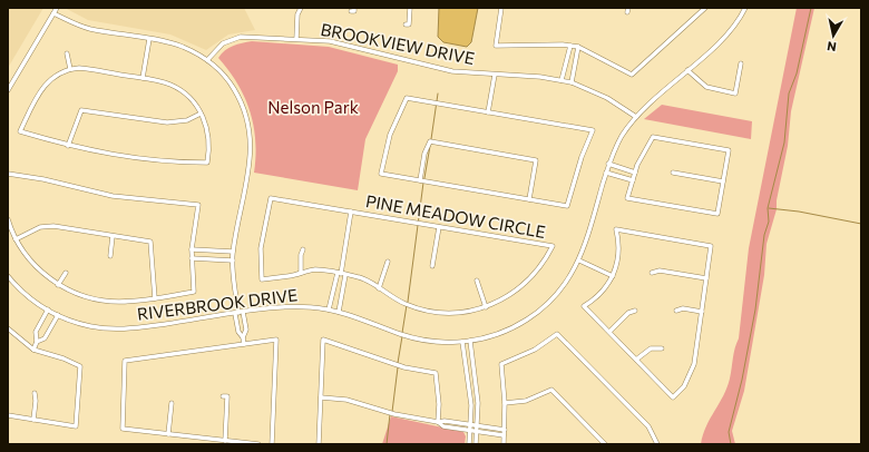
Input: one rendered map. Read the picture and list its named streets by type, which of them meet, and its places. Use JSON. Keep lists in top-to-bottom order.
{
  "streets": {
    "street": ["BROOKVIEW DRIVE", "PINE MEADOW CIRCLE", "RIVERBROOK DRIVE"]
  },
  "crossings": [
    ["BROOKVIEW DRIVE", "RIVERBROOK DRIVE"]
  ],
  "parks": ["Nelson Park"],
  "north": "bottom"
}
